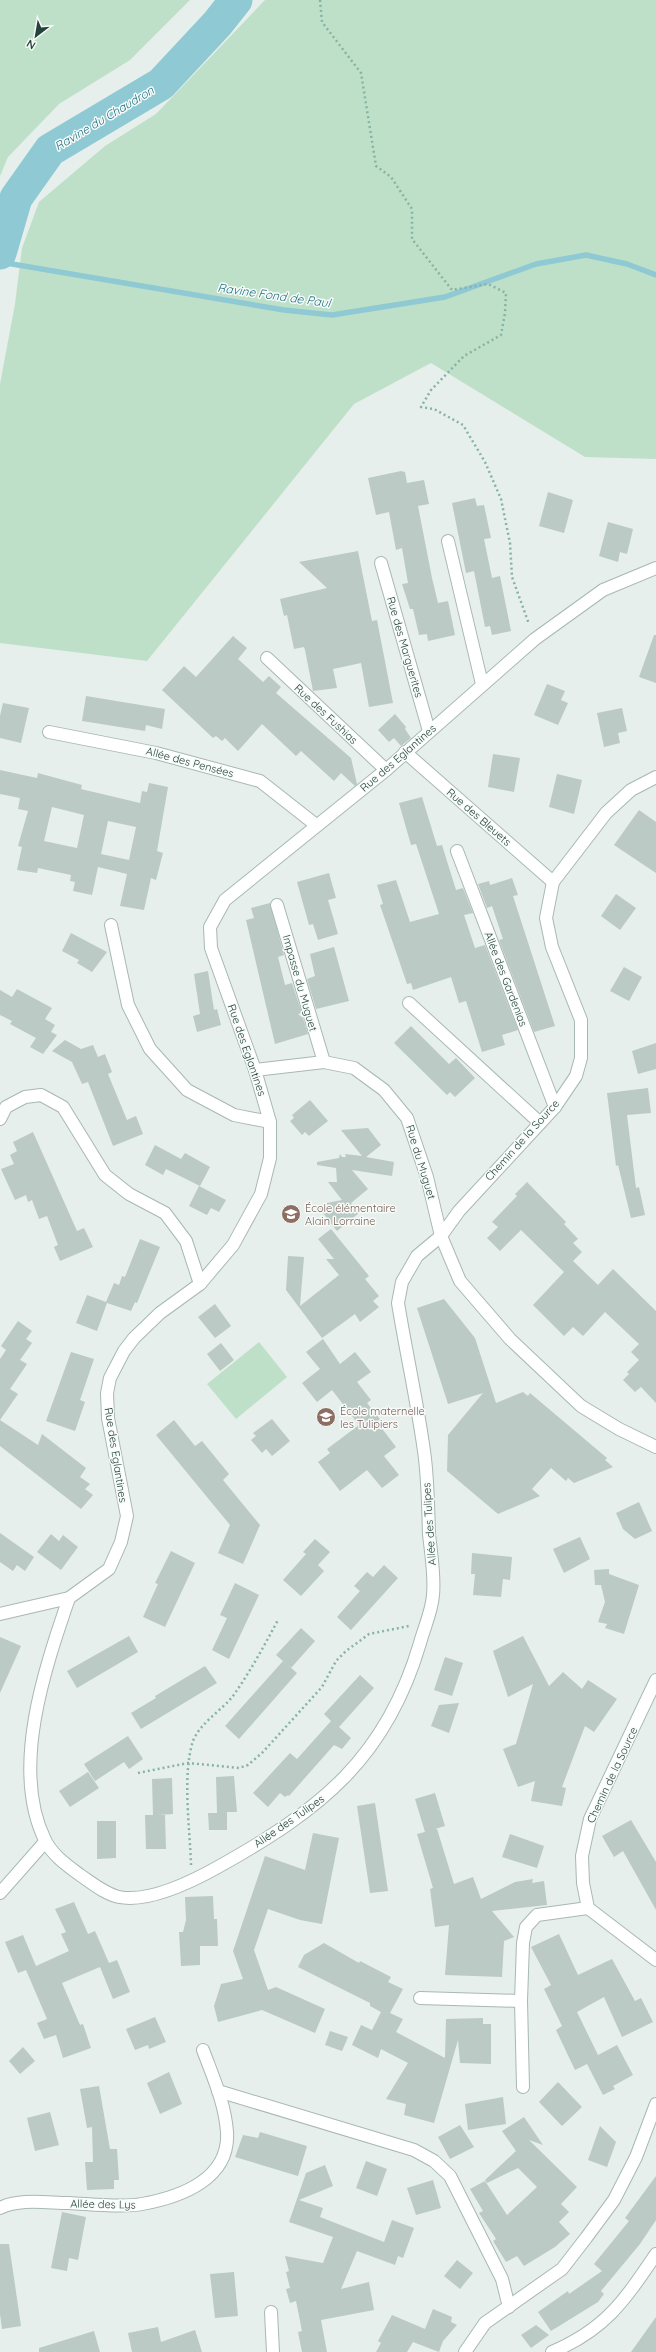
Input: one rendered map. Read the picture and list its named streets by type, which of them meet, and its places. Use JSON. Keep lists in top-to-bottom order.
{
  "streets": {
    "street": [
      "Rue des Marguerites",
      "Rue des Fushias",
      "Rue des Eglantines",
      "Allée des Pensées",
      "Rue des Bleuets",
      "Allée des Gardenias",
      "Impasse du Muguet",
      "Chemin de la Source",
      "Rue du Muguet",
      "Allée des Tulipes",
      "Allée des Lys"
    ]
  },
  "crossings": [
    ["Rue des Marguerites", "Rue des Eglantines"],
    ["Rue des Fushias", "Rue des Eglantines"],
    ["Rue des Eglantines", "Allée des Pensées"],
    ["Rue des Eglantines", "Rue des Bleuets"],
    ["Rue des Eglantines", "Rue du Muguet"],
    ["Rue des Eglantines", "Allée des Tulipes"],
    ["Rue des Bleuets", "Chemin de la Source"],
    ["Allée des Gardenias", "Chemin de la Source"],
    ["Impasse du Muguet", "Rue du Muguet"],
    ["Chemin de la Source", "Rue du Muguet"],
    ["Chemin de la Source", "Allée des Tulipes"],
    ["Rue du Muguet", "Allée des Tulipes"]
  ],
  "water": ["Ravine du Chaudron", "Ravine Fond de Paul"],
  "places": {
    "school or university": ["École élémentaire Alain Lorraine", "École maternelle les Tulipiers"]
  },
  "north": "bottom left"
}
